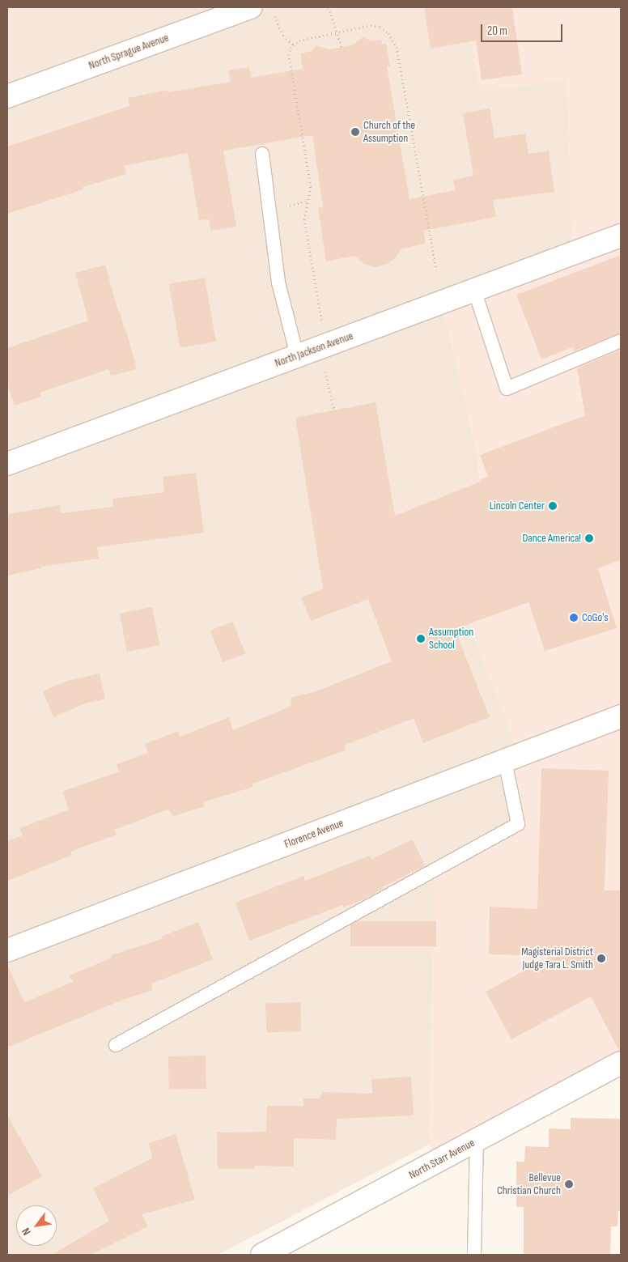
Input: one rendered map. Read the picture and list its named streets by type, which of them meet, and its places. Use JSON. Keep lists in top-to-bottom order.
{
  "streets": {
    "street": [
      "North Sprague Avenue",
      "North Jackson Avenue",
      "Florence Avenue",
      "North Starr Avenue"
    ]
  },
  "places": [
    "Church of the Assumption",
    "Lincoln Center",
    "Dance America!",
    "CoGo's",
    "Assumption School",
    "Magisterial District Judge Tara L. Smith",
    "Bellevue Christian Church"
  ],
  "scale_bar": "20 m",
  "north": "bottom left"
}
